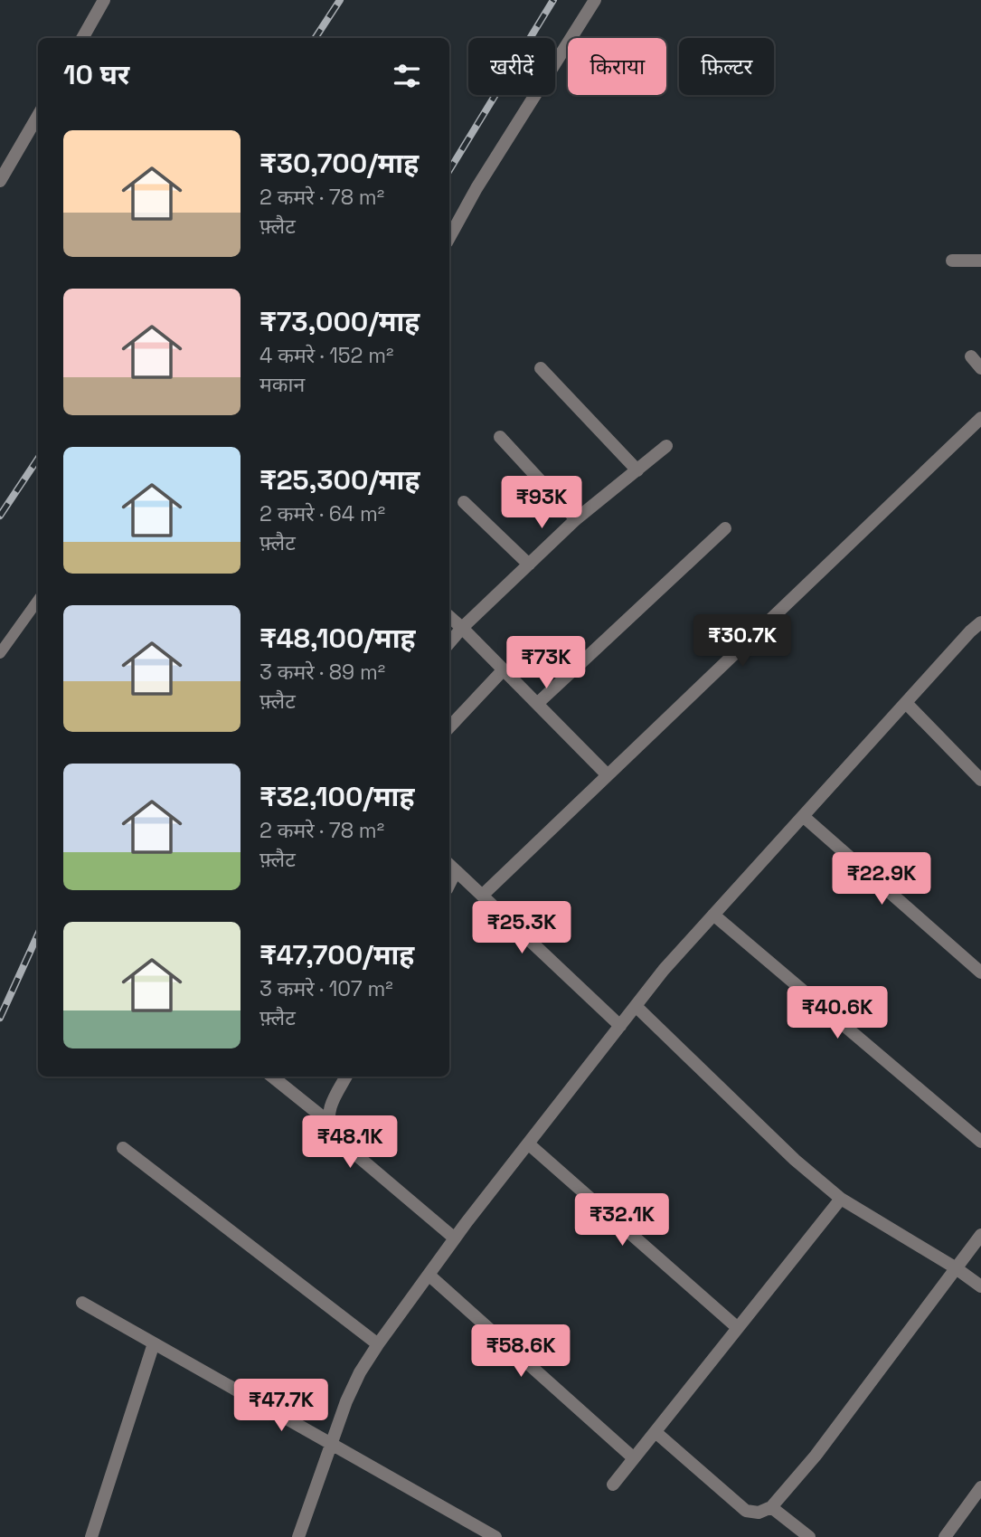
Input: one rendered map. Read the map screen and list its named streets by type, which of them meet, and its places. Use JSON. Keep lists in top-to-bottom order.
{
  "page": {
    "chip": ["खरीदें", "किराया", "फ़िल्टर"],
    "heading": "10 घर",
    "list": [
      {
        "name": "₹30,700/माह",
        "note": "2 कमरे · 78 m² · फ़्लैट"
      },
      {
        "name": "₹73,000/माह",
        "note": "4 कमरे · 152 m² · मकान"
      },
      {
        "name": "₹25,300/माह",
        "note": "2 कमरे · 64 m² · फ़्लैट"
      },
      {
        "name": "₹48,100/माह",
        "note": "3 कमरे · 89 m² · फ़्लैट"
      },
      {
        "name": "₹32,100/माह",
        "note": "2 कमरे · 78 m² · फ़्लैट"
      },
      {
        "name": "₹47,700/माह",
        "note": "3 कमरे · 107 m² · फ़्लैट"
      }
    ],
    "price": [
      "₹93K",
      "₹30.7K",
      "₹73K",
      "₹22.9K",
      "₹25.3K",
      "₹40.6K",
      "₹48.1K",
      "₹32.1K",
      "₹58.6K",
      "₹47.7K"
    ]
  }
}
